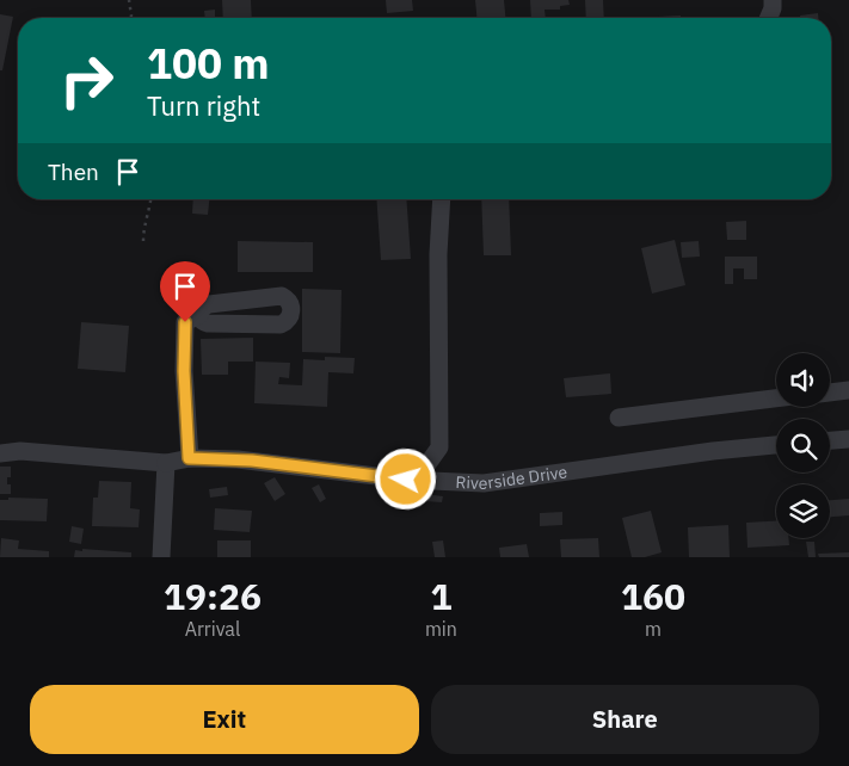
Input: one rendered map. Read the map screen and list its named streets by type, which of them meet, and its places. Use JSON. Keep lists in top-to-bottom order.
{
  "streets": {
    "street": ["Riverside Drive"]
  },
  "page": {
    "turn": ["100 m", "Turn right"],
    "then": "Then",
    "eta": [
      "19:26",
      "Arrival",
      "1",
      "min",
      "160",
      "m"
    ],
    "buttons": ["Exit", "Share"]
  }
}
